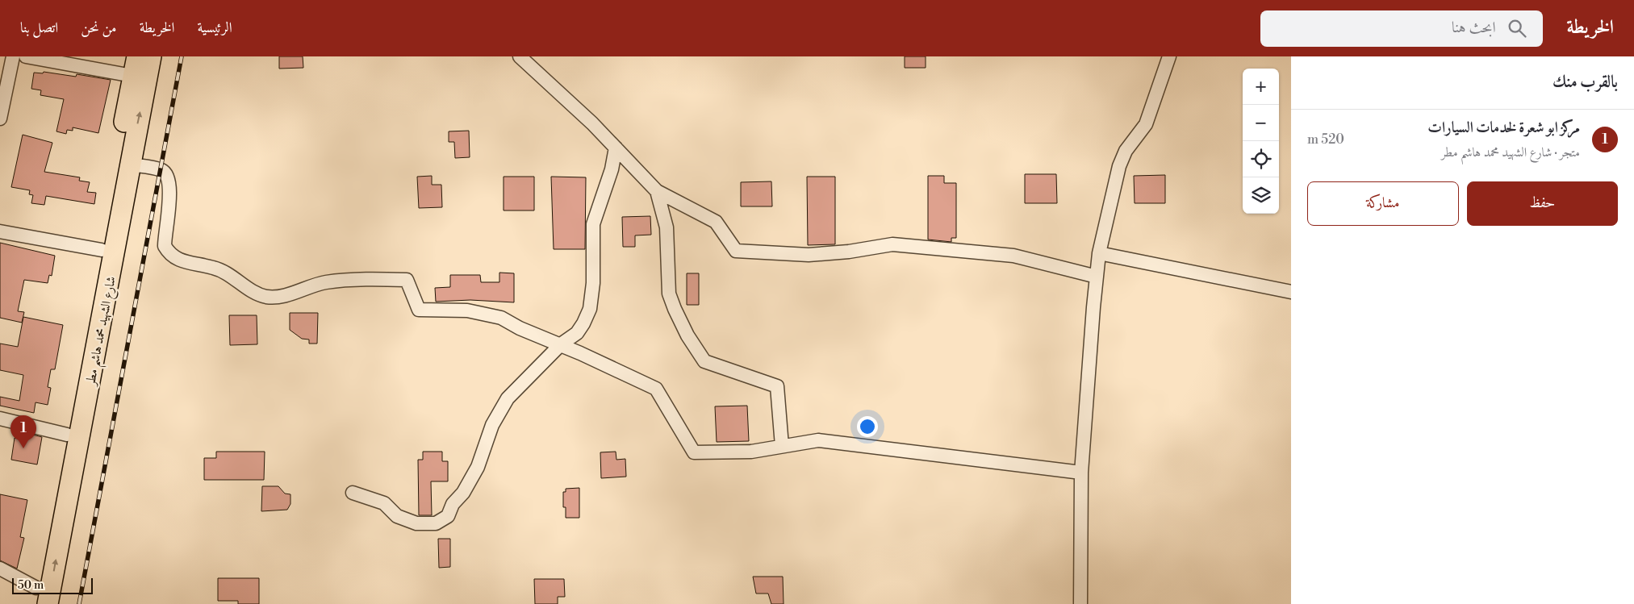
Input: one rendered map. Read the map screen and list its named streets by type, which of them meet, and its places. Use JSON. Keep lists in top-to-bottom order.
{
  "streets": {
    "main road": ["شارع الشهيد محمد هاشم مطر"]
  },
  "scale_bar": "50 m",
  "page": {
    "header": "الخريطة",
    "search": "ابحث هنا",
    "nav": [
      "الرئيسية",
      "الخريطة",
      "من نحن",
      "اتصل بنا"
    ],
    "heading": "بالقرب منك",
    "map_buttons": ["+", "−"],
    "list": [
      {
        "mark": "1",
        "name": "مركز ابو شعرة لخدمات السيارات",
        "note": "متجر · شارع الشهيد محمد هاشم مطر",
        "value": "520 m"
      }
    ],
    "buttons": ["حفظ", "مشاركة"],
    "pins": "1",
    "scale": "50 m"
  }
}
